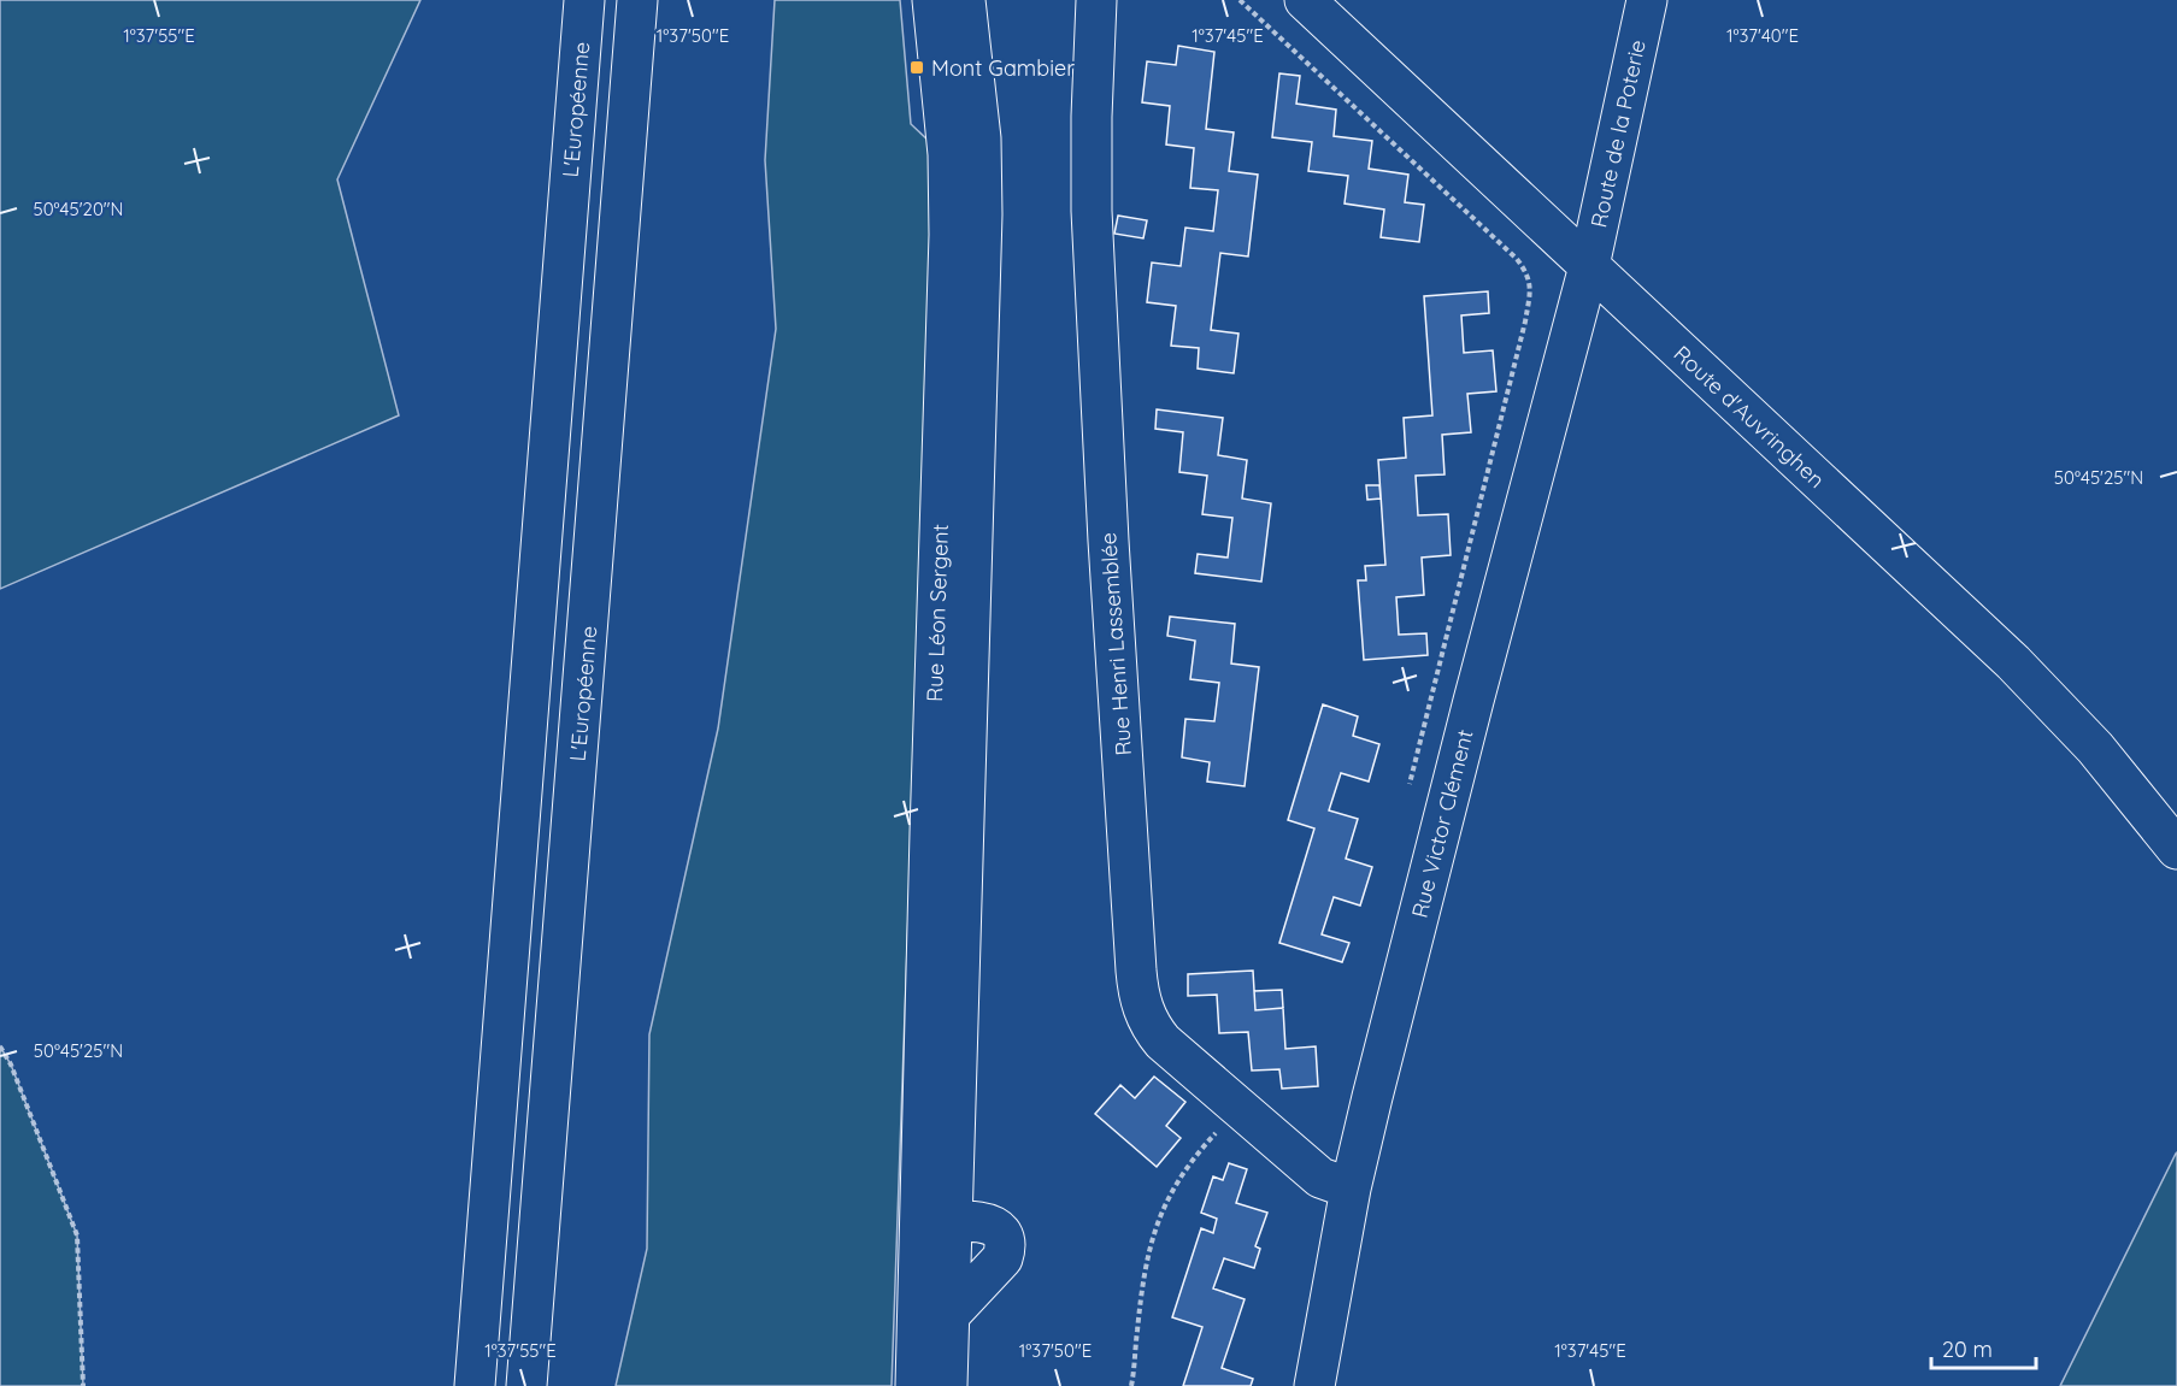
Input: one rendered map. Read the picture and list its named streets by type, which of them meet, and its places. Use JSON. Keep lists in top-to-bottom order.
{
  "streets": {
    "main road": [
      "L'Européenne",
      "Route de la Poterie",
      "Route d'Auvringhen",
      "Rue Léon Sergent",
      "Rue Henri Lassemblée",
      "Rue Victor Clément"
    ]
  },
  "crossings": [
    ["Route de la Poterie", "Route d'Auvringhen"],
    ["Route de la Poterie", "Rue Victor Clément"],
    ["Route d'Auvringhen", "Rue Victor Clément"],
    ["Rue Henri Lassemblée", "Rue Victor Clément"]
  ],
  "places": {
    "transit": ["Mont Gambier"]
  },
  "scale_bar": "20 m",
  "coordinates": [
    "1°37'55\"E",
    "1°37'50\"E",
    "1°37'45\"E",
    "1°37'40\"E",
    "50°45'20\"N",
    "50°45'25\"N"
  ]
}
